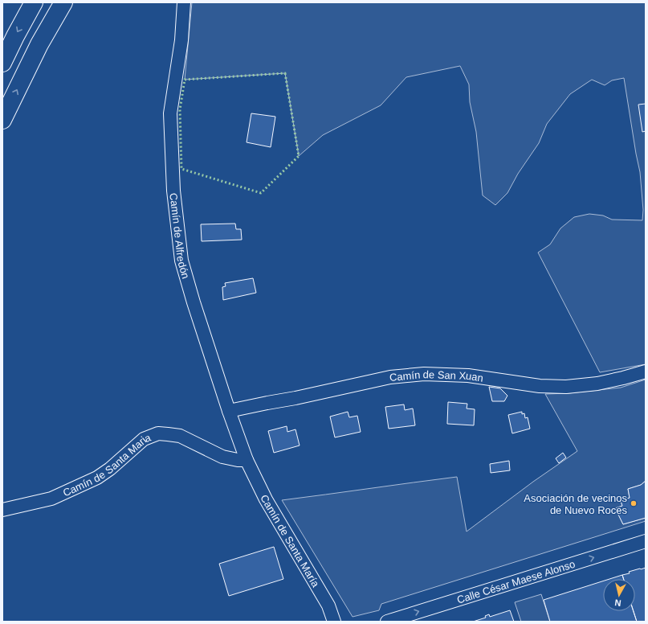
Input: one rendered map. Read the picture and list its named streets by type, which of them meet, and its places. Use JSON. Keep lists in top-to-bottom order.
{
  "streets": {
    "street": [
      "Camín de Alfredón",
      "Camín de San Xuan",
      "Camín de Santa Maria",
      "Camín de Santa María",
      "Calle César Maese Alonso"
    ]
  },
  "crossings": [
    ["Camín de Alfredón", "Camín de San Xuan"],
    ["Camín de Alfredón", "Camín de Santa Maria"],
    ["Camín de Alfredón", "Camín de Santa María"],
    ["Camín de Santa Maria", "Camín de Santa María"]
  ],
  "one_way": ["Calle César Maese Alonso"],
  "places": ["Asociación de vecinos de Nuevo Roces"],
  "north": "bottom"
}
